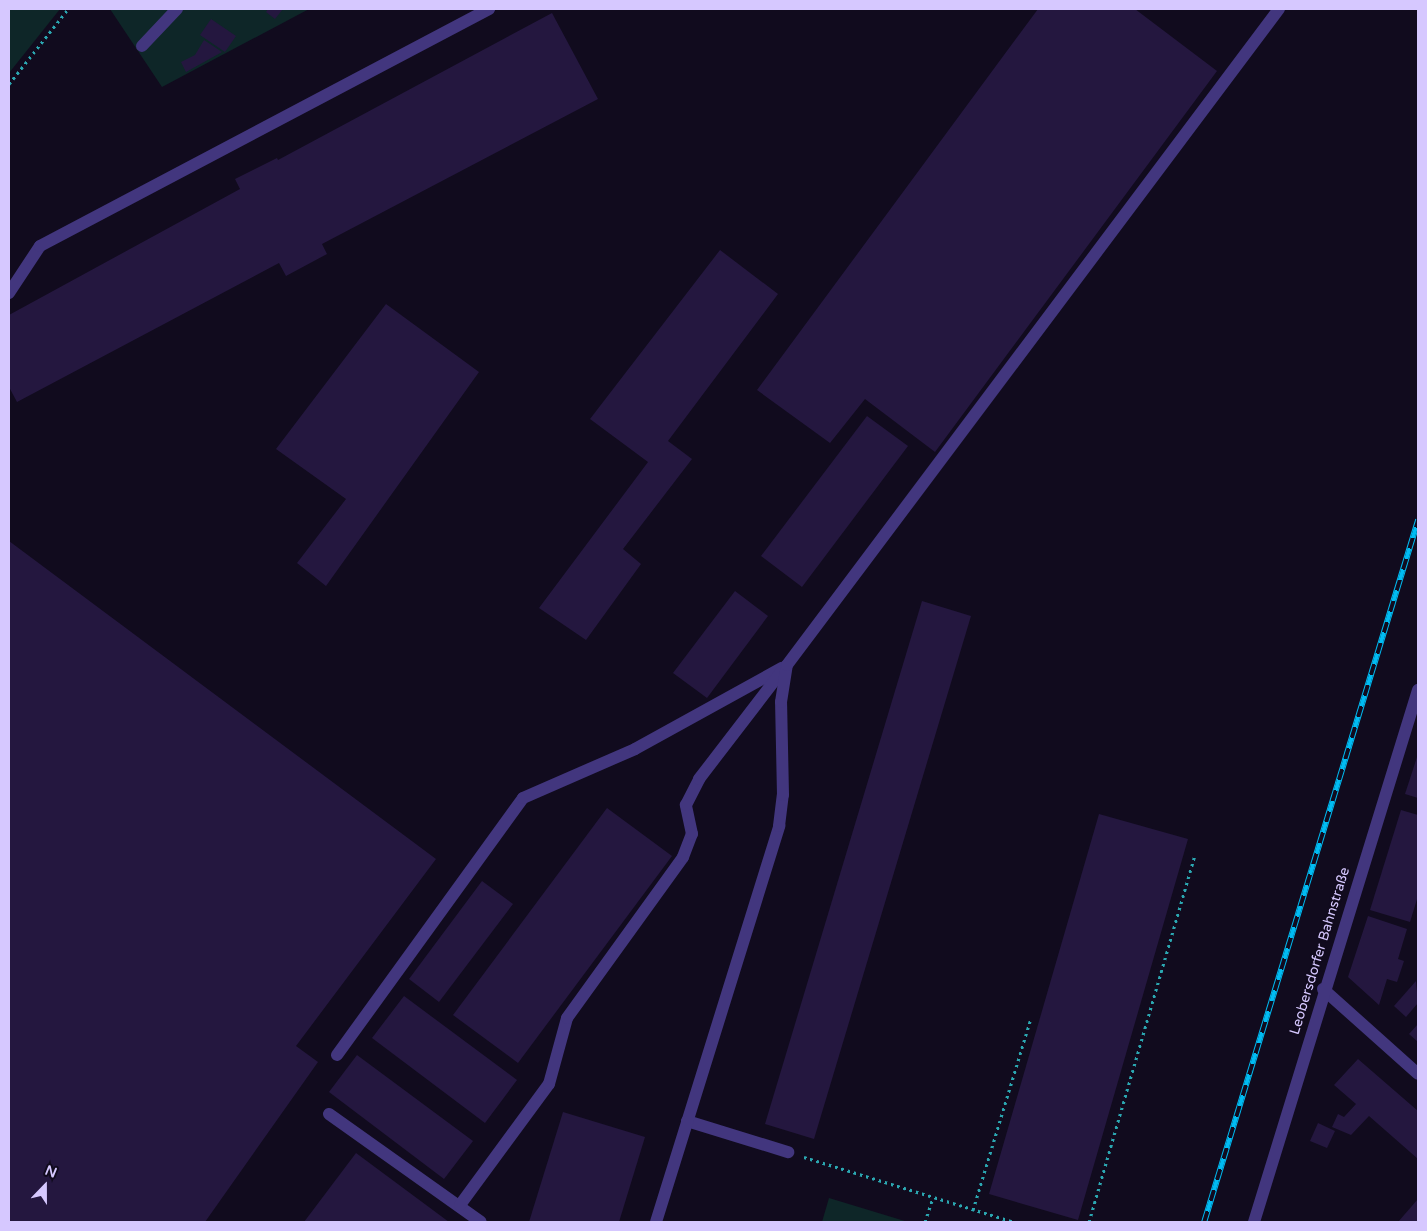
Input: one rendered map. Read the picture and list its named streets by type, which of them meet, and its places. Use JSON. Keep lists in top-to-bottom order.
{
  "streets": {
    "street": ["Leobersdorfer Bahnstraße"]
  },
  "north": "top"
}
